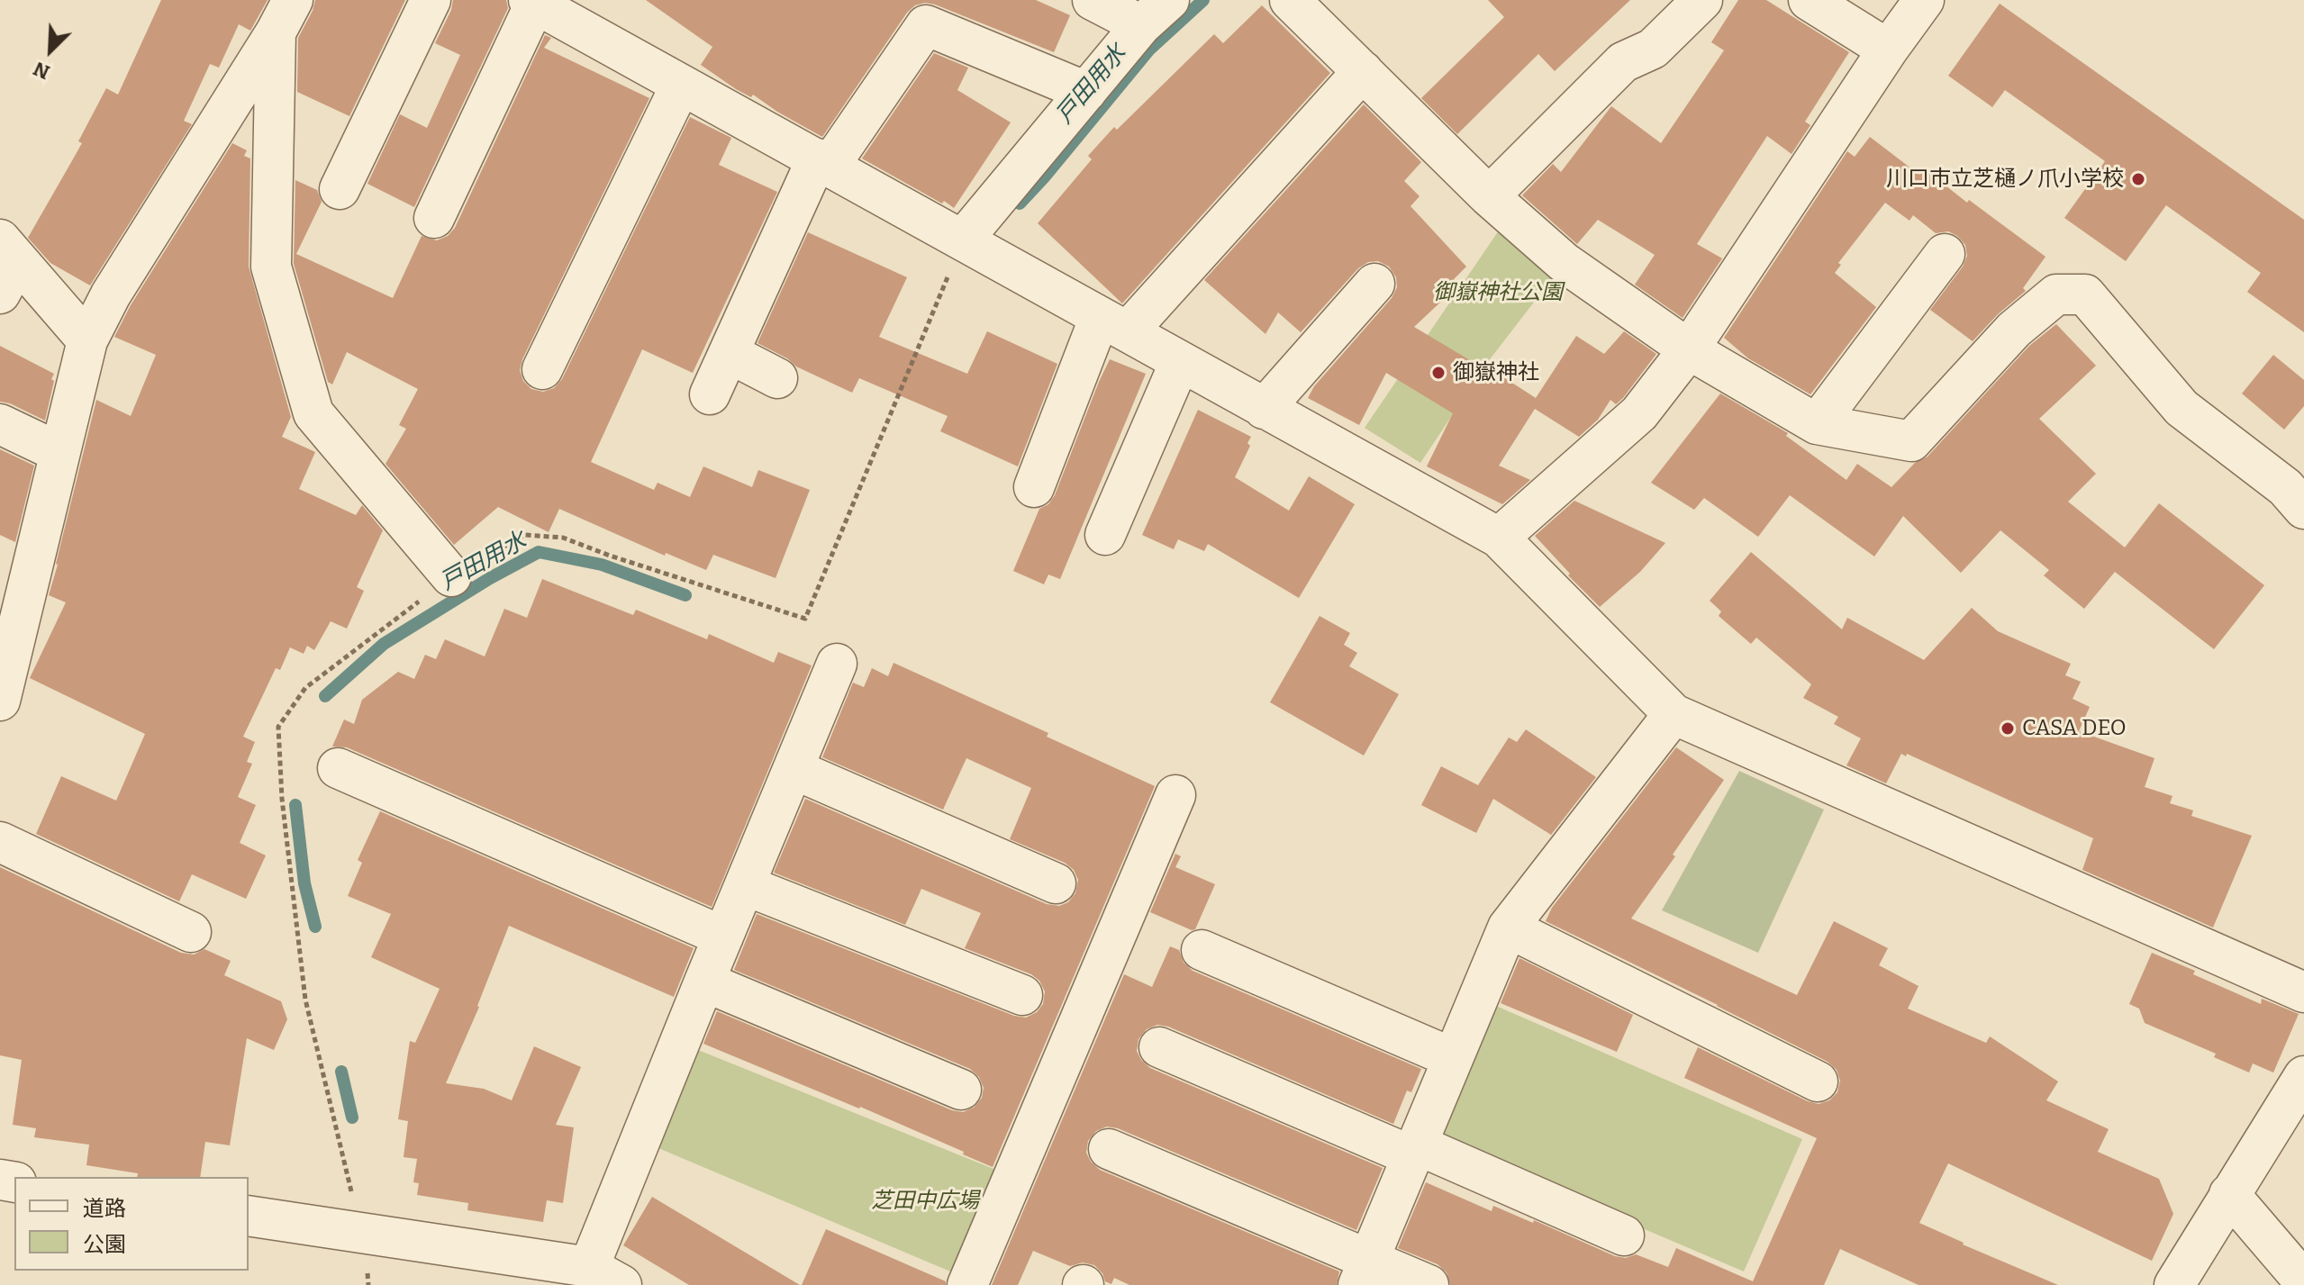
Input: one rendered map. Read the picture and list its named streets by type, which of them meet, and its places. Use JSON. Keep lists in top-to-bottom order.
{
  "water": ["戸田用水"],
  "parks": ["御嶽神社公園", "芝田中広場"],
  "places": ["川口市立芝樋ノ爪小学校", "御嶽神社", "CASA DEO"],
  "legend": ["道路", "公園"],
  "north": "bottom left"
}
